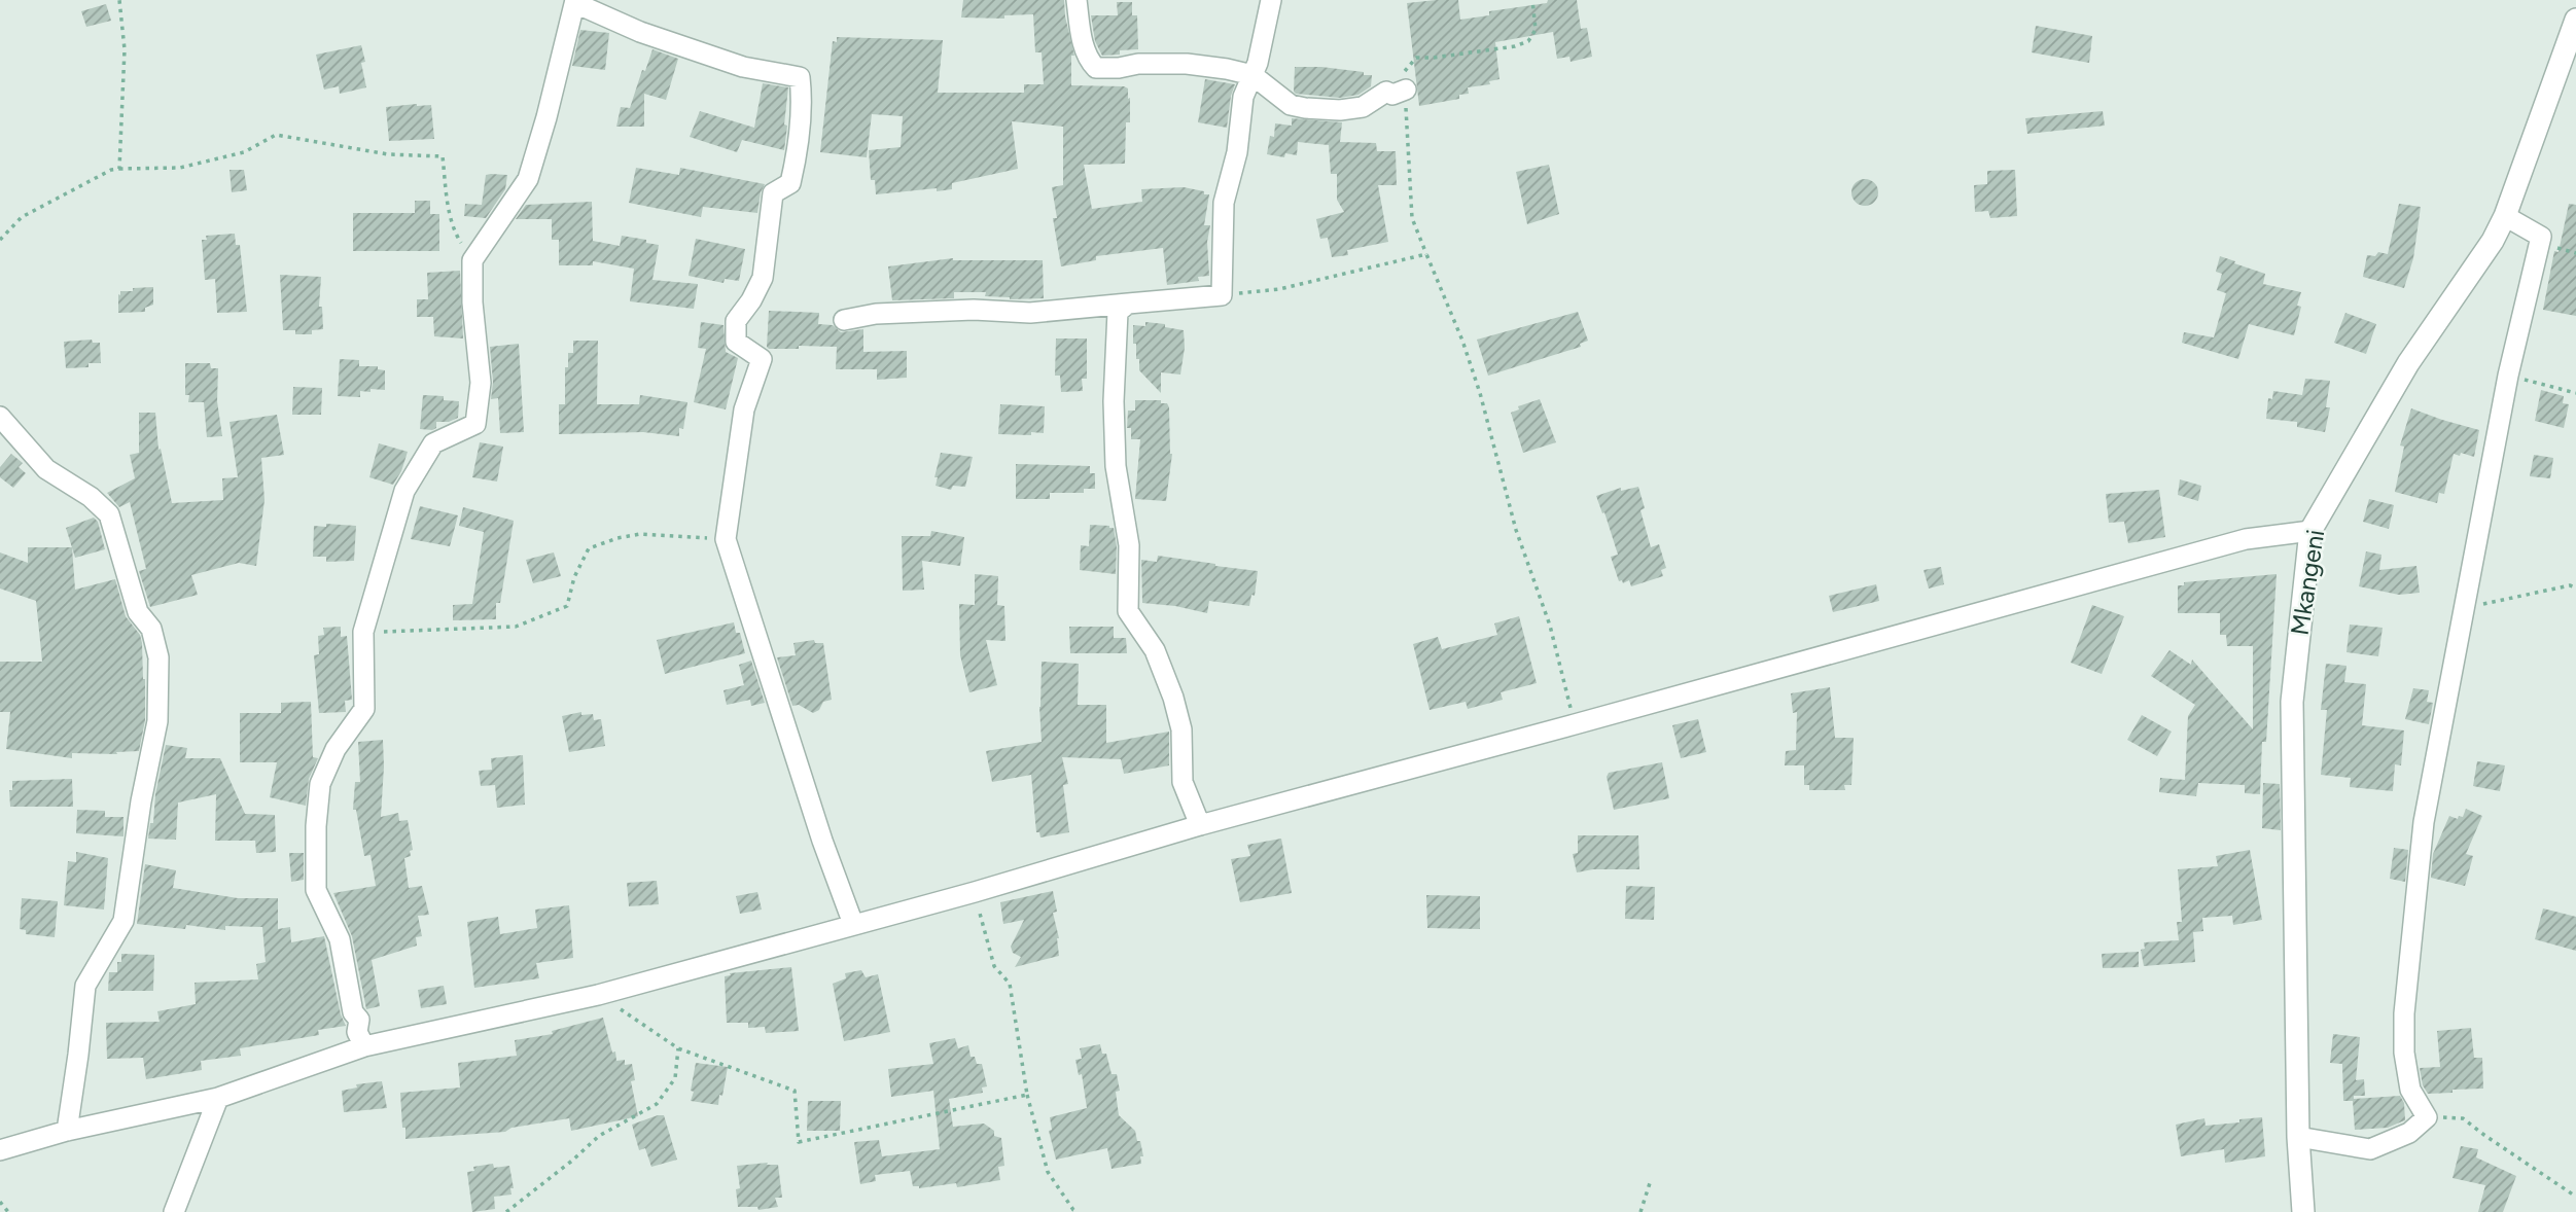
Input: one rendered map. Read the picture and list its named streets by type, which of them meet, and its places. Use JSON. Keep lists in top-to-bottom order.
{
  "streets": {
    "street": ["Mkangeni"]
  }
}
